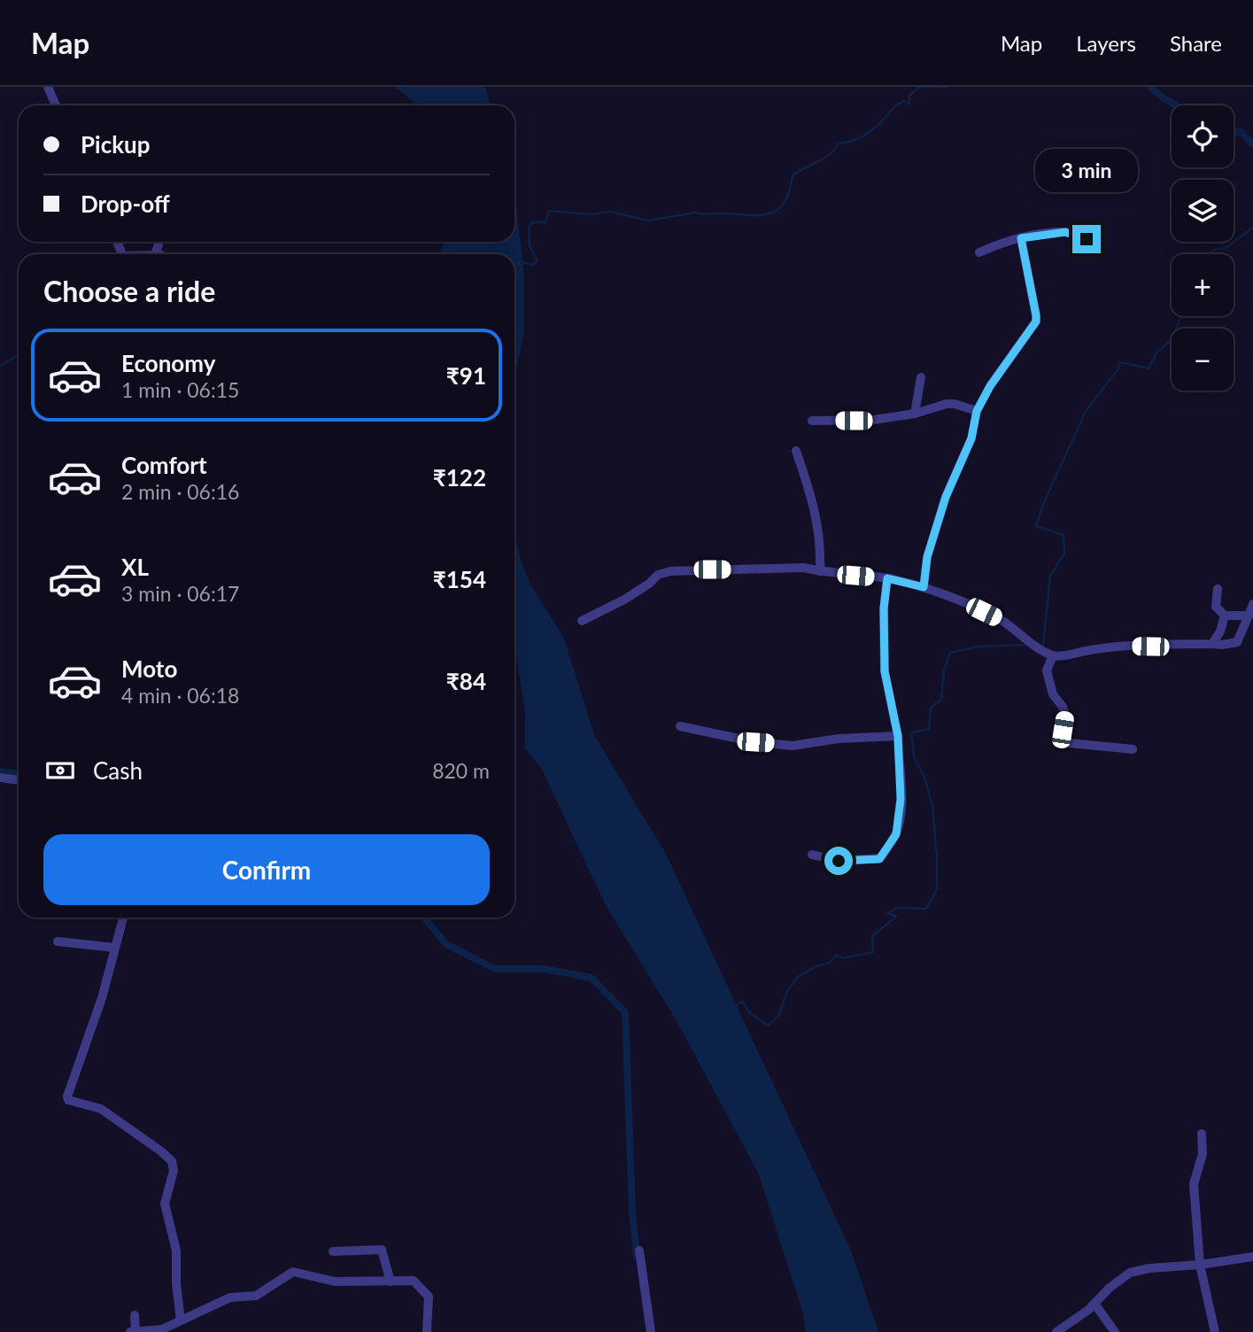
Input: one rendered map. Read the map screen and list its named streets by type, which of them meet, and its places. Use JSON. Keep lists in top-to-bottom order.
{
  "page": {
    "header": "Map",
    "nav": ["Map", "Layers", "Share"],
    "map_buttons": ["+", "−"],
    "banner": ["Pickup", "Drop-off"],
    "bubble": "3 min",
    "heading": "Choose a ride",
    "list": [
      {
        "name": "Economy",
        "note": "1 min · 06:15",
        "value": "₹91"
      },
      {
        "name": "Comfort",
        "note": "2 min · 06:16",
        "value": "₹122"
      },
      {
        "name": "XL",
        "note": "3 min · 06:17",
        "value": "₹154"
      },
      {
        "name": "Moto",
        "note": "4 min · 06:18",
        "value": "₹84"
      }
    ],
    "pay": ["Cash", "820 m"],
    "buttons": "Confirm"
  }
}
